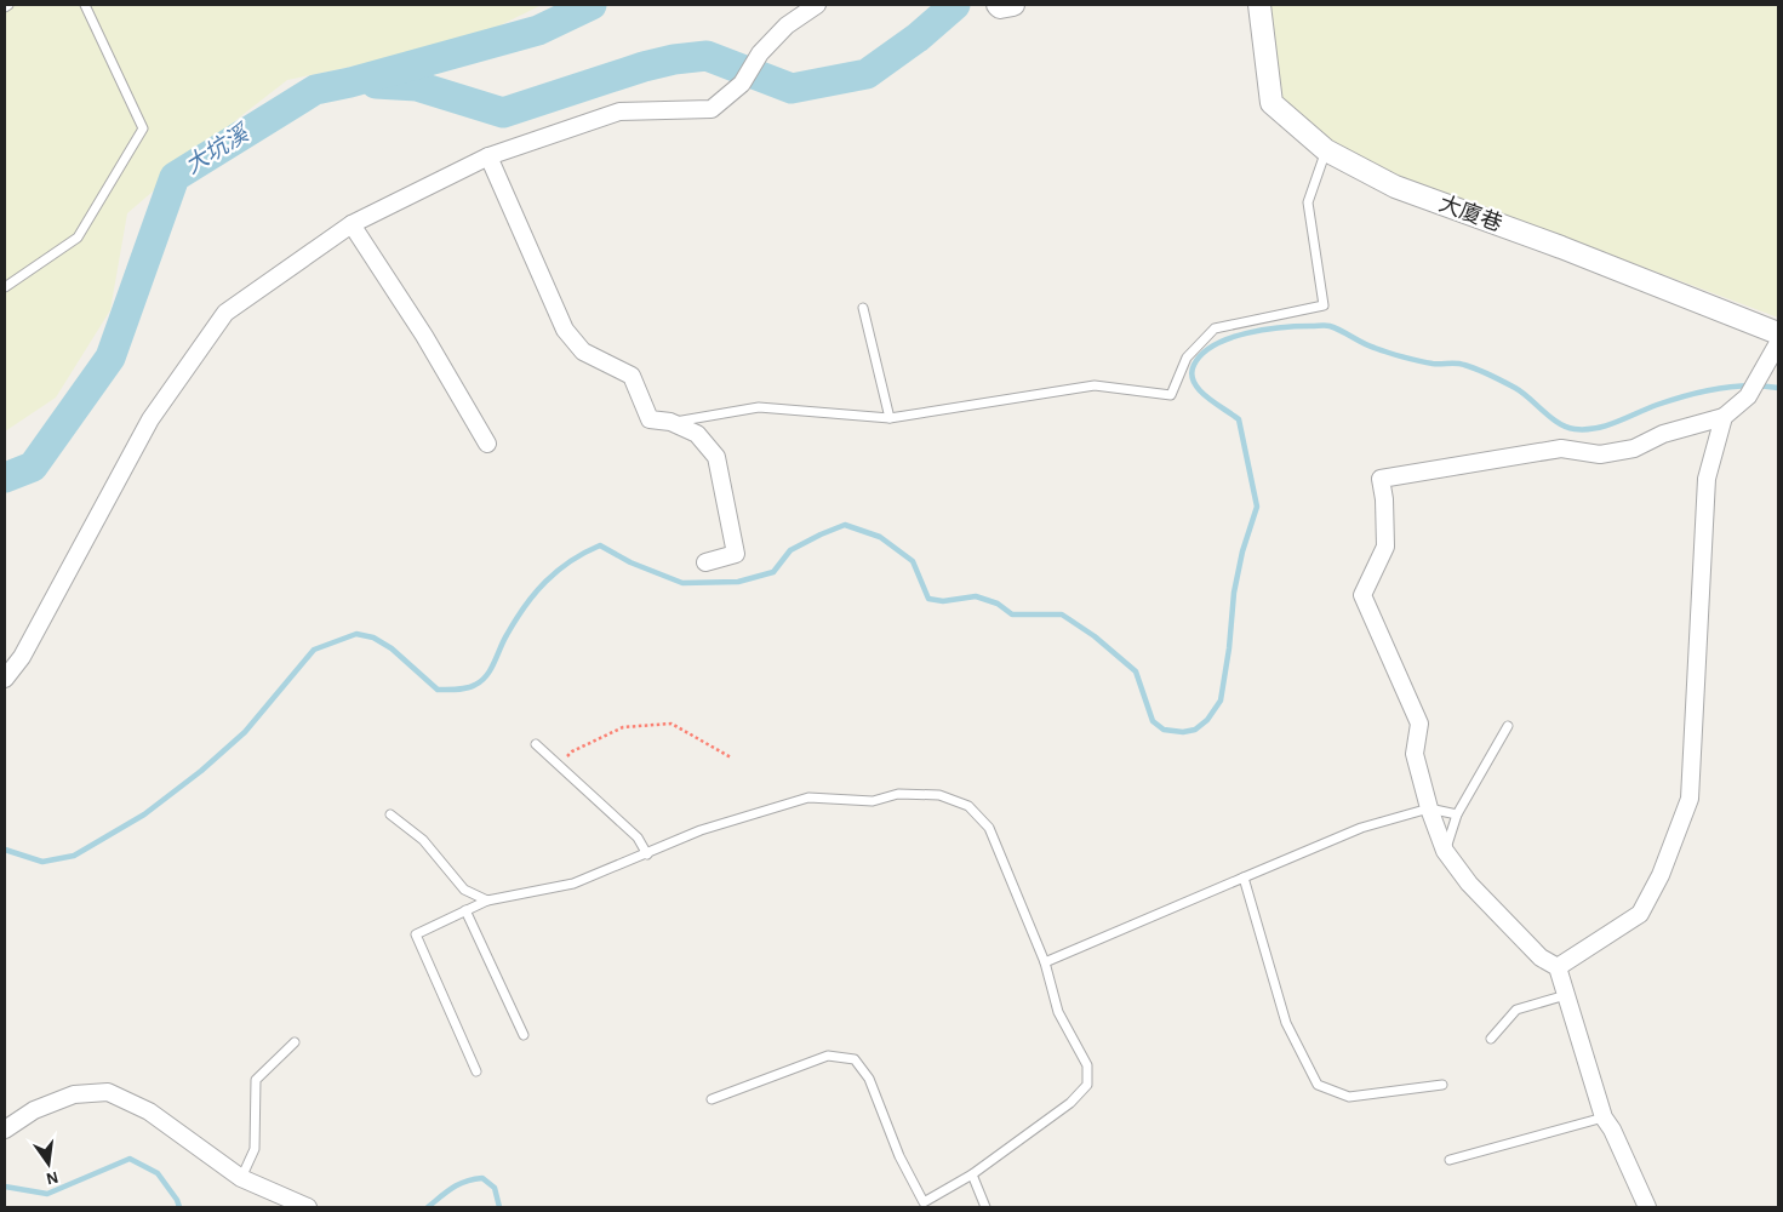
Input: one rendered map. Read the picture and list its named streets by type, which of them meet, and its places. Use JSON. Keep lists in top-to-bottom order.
{
  "streets": {
    "street": ["大廈巷"]
  },
  "water": ["大坑溪"],
  "north": "bottom"
}
